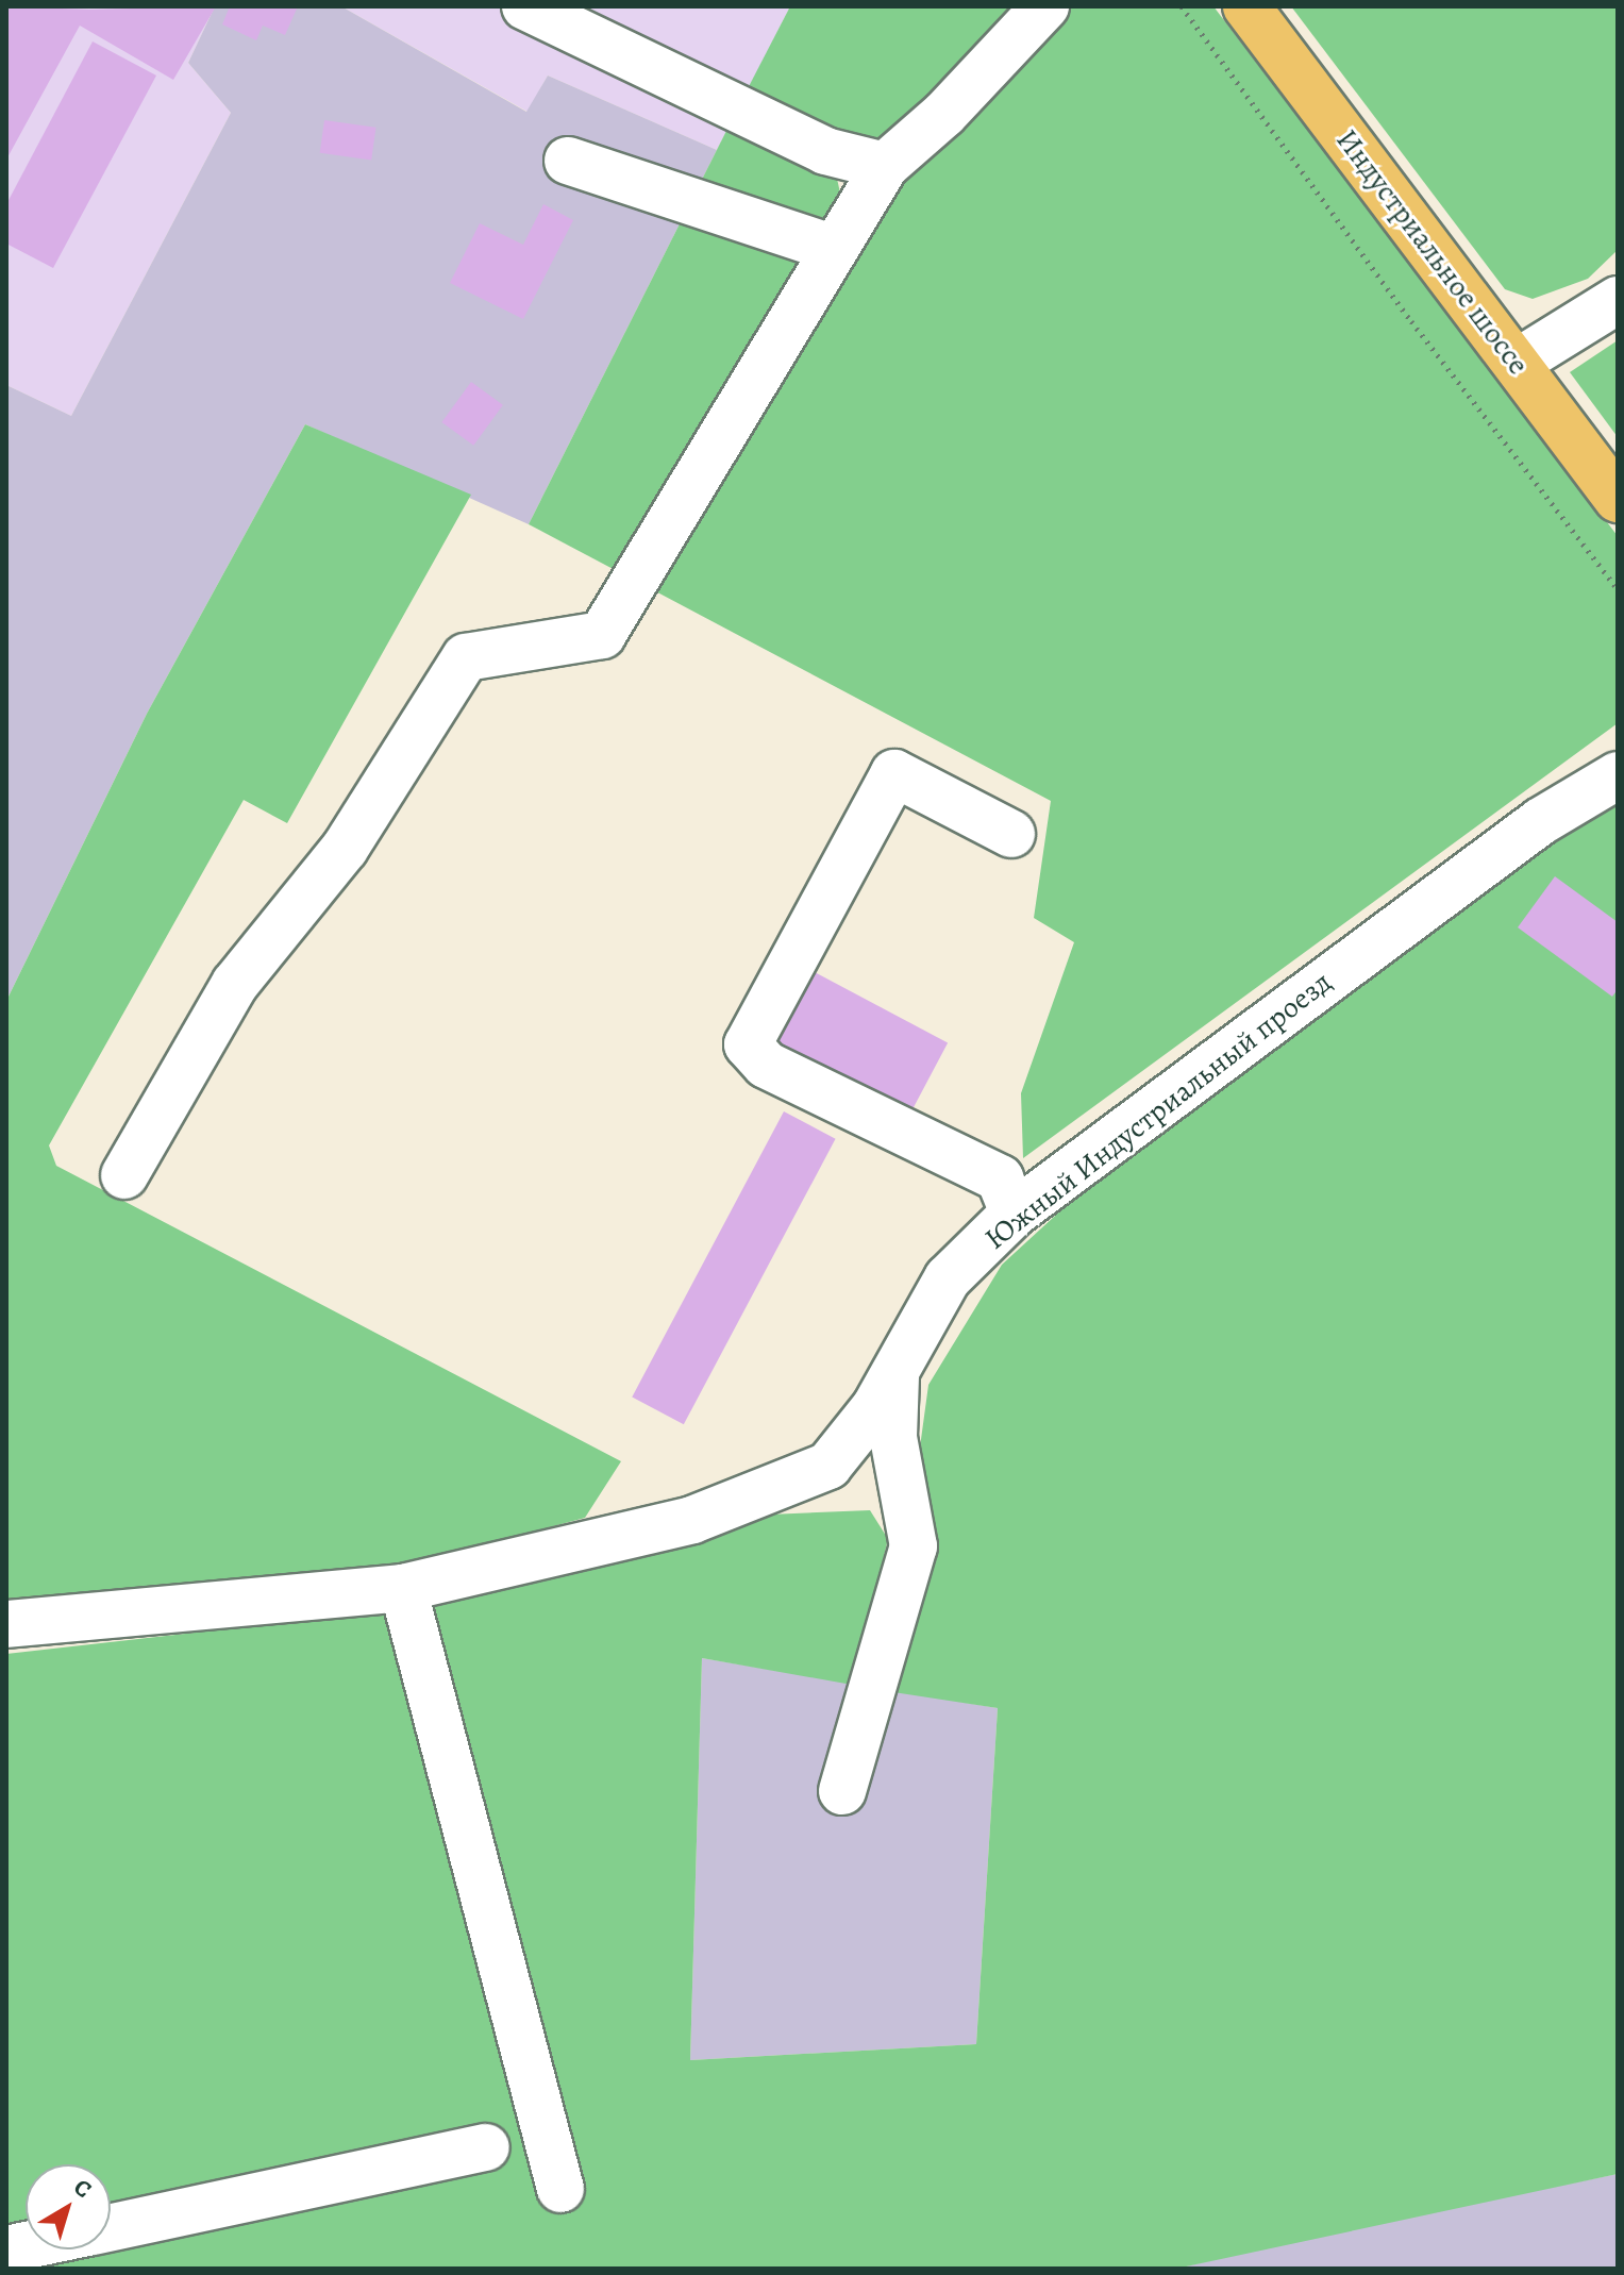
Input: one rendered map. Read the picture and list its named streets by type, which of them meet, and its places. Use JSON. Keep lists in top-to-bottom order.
{
  "streets": {
    "main road": ["Индустриальное шоссе"],
    "lane": ["Южный Индустриальный проезд"]
  },
  "north": "top right"
}
